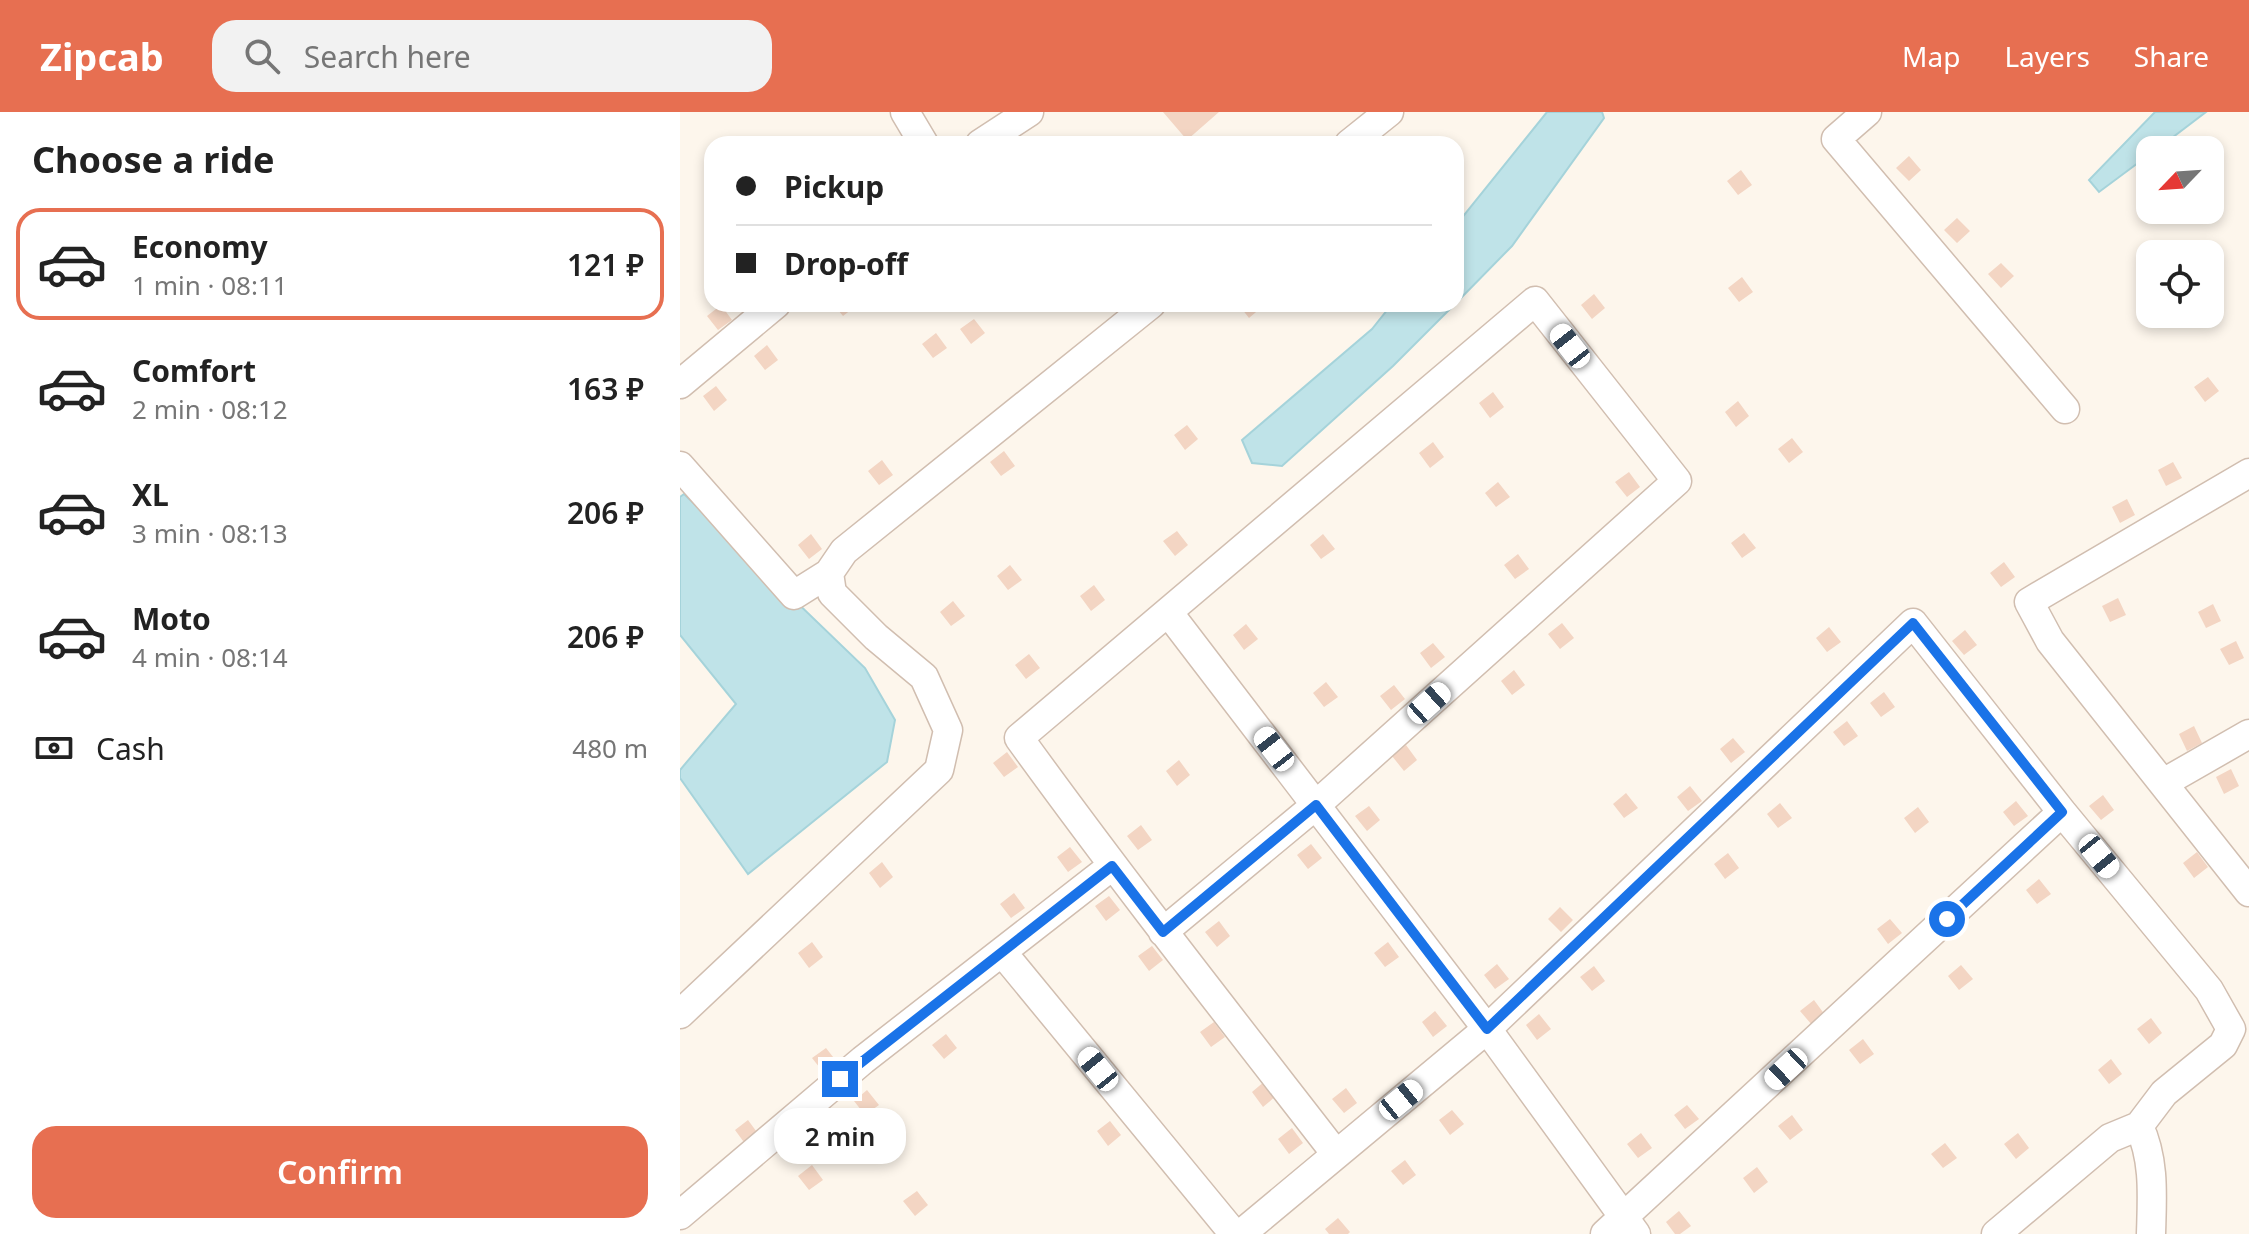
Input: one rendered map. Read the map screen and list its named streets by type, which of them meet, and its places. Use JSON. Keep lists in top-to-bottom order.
{
  "north": "bottom left",
  "page": {
    "header": "Zipcab",
    "search": "Search here",
    "nav": ["Map", "Layers", "Share"],
    "heading": "Choose a ride",
    "banner": ["Pickup", "Drop-off"],
    "list": [
      {
        "name": "Economy",
        "note": "1 min · 08:11",
        "value": "121 ₽"
      },
      {
        "name": "Comfort",
        "note": "2 min · 08:12",
        "value": "163 ₽"
      },
      {
        "name": "XL",
        "note": "3 min · 08:13",
        "value": "206 ₽"
      },
      {
        "name": "Moto",
        "note": "4 min · 08:14",
        "value": "206 ₽"
      }
    ],
    "pay": ["Cash", "480 m"],
    "bubble": "2 min",
    "buttons": "Confirm"
  }
}
